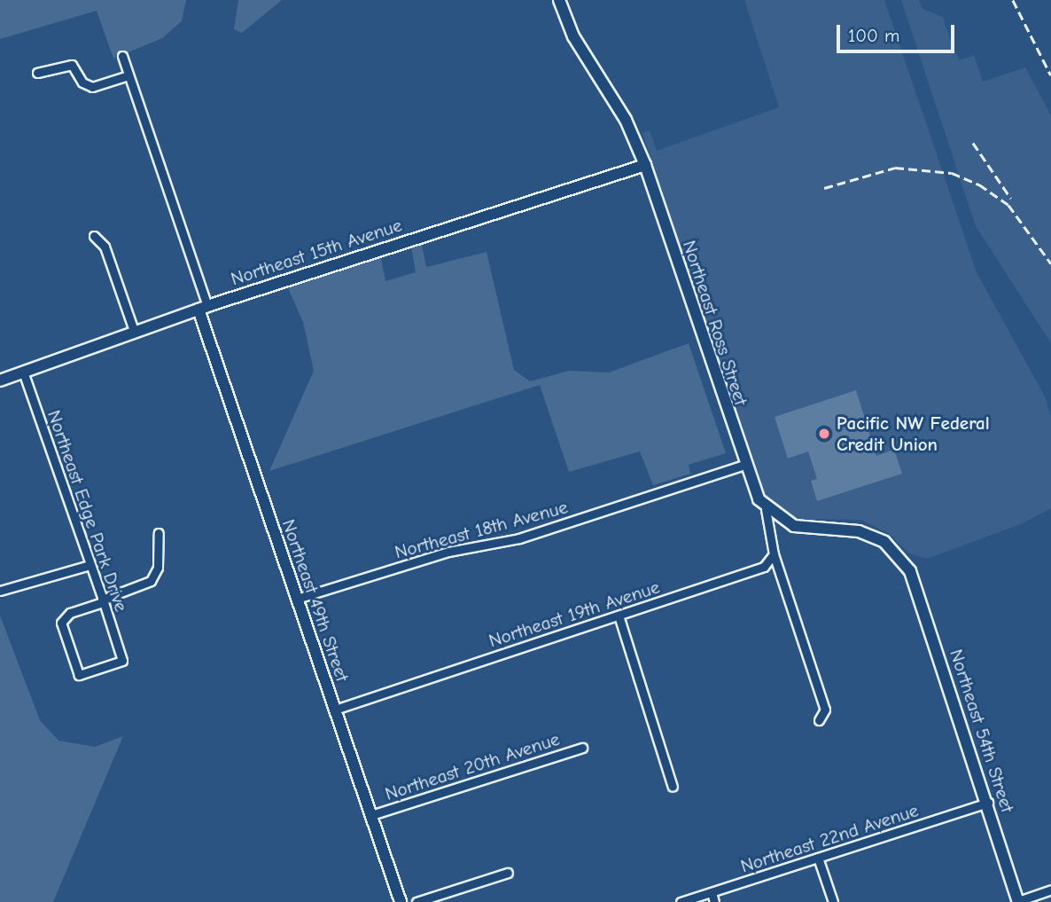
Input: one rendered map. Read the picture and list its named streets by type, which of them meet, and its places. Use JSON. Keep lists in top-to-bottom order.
{
  "streets": {
    "street": [
      "Northeast 15th Avenue",
      "Northeast Ross Street",
      "Northeast Edge Park Drive",
      "Northeast 18th Avenue",
      "Northeast 49th Street",
      "Northeast 19th Avenue",
      "Northeast 54th Street",
      "Northeast 20th Avenue",
      "Northeast 22nd Avenue"
    ]
  },
  "crossings": [
    ["Northeast 15th Avenue", "Northeast Ross Street"],
    ["Northeast 15th Avenue", "Northeast Edge Park Drive"],
    ["Northeast 15th Avenue", "Northeast 49th Street"],
    ["Northeast Ross Street", "Northeast 18th Avenue"],
    ["Northeast Ross Street", "Northeast 54th Street"],
    ["Northeast 18th Avenue", "Northeast 49th Street"],
    ["Northeast 49th Street", "Northeast 19th Avenue"],
    ["Northeast 49th Street", "Northeast 20th Avenue"],
    ["Northeast 54th Street", "Northeast 22nd Avenue"]
  ],
  "places": ["Pacific NW Federal Credit Union"],
  "scale_bar": "100 m"
}
